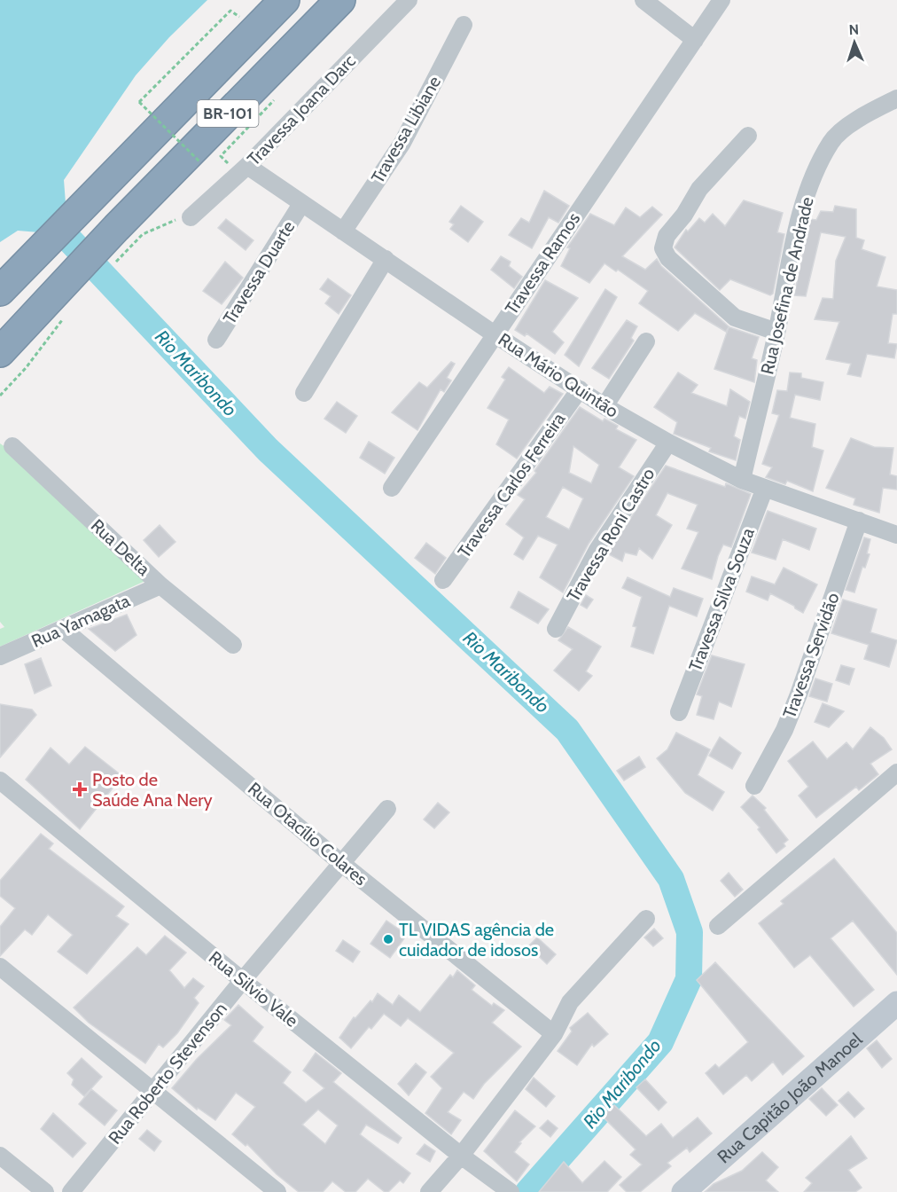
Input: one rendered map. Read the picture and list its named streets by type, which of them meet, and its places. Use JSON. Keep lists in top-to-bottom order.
{
  "streets": {
    "highway": ["BR-101"],
    "main road": ["Rua Capitão João Manoel"],
    "street": [
      "Travessa Joana Darc",
      "Travessa Libiane",
      "Travessa Ramos",
      "Travessa Duarte",
      "Rua Josefina de Andrade",
      "Rua Mário Quintão",
      "Travessa Carlos Ferreira",
      "Travessa Roni Castro",
      "Rua Delta",
      "Travessa Silva Souza",
      "Rua Yamagata",
      "Travessa Servidão",
      "Rua Otacílio Colares",
      "Rua Silvio Vale",
      "Rua Roberto Stevenson"
    ]
  },
  "crossings": [
    ["Travessa Joana Darc", "Rua Mário Quintão"],
    ["Travessa Libiane", "Rua Mário Quintão"],
    ["Travessa Ramos", "Rua Mário Quintão"],
    ["Travessa Duarte", "Rua Mário Quintão"],
    ["Rua Josefina de Andrade", "Rua Mário Quintão"],
    ["Rua Mário Quintão", "Travessa Carlos Ferreira"],
    ["Rua Mário Quintão", "Travessa Roni Castro"],
    ["Rua Mário Quintão", "Travessa Silva Souza"],
    ["Rua Mário Quintão", "Travessa Servidão"],
    ["Rua Delta", "Rua Yamagata"],
    ["Rua Yamagata", "Rua Otacílio Colares"],
    ["Rua Otacílio Colares", "Rua Roberto Stevenson"],
    ["Rua Silvio Vale", "Rua Roberto Stevenson"]
  ],
  "water": ["Rio Maribondo"],
  "places": {
    "health": ["Posto de Saúde Ana Nery"],
    "other": ["TL VIDAS agência de cuidador de idosos"]
  },
  "north": "top"
}
